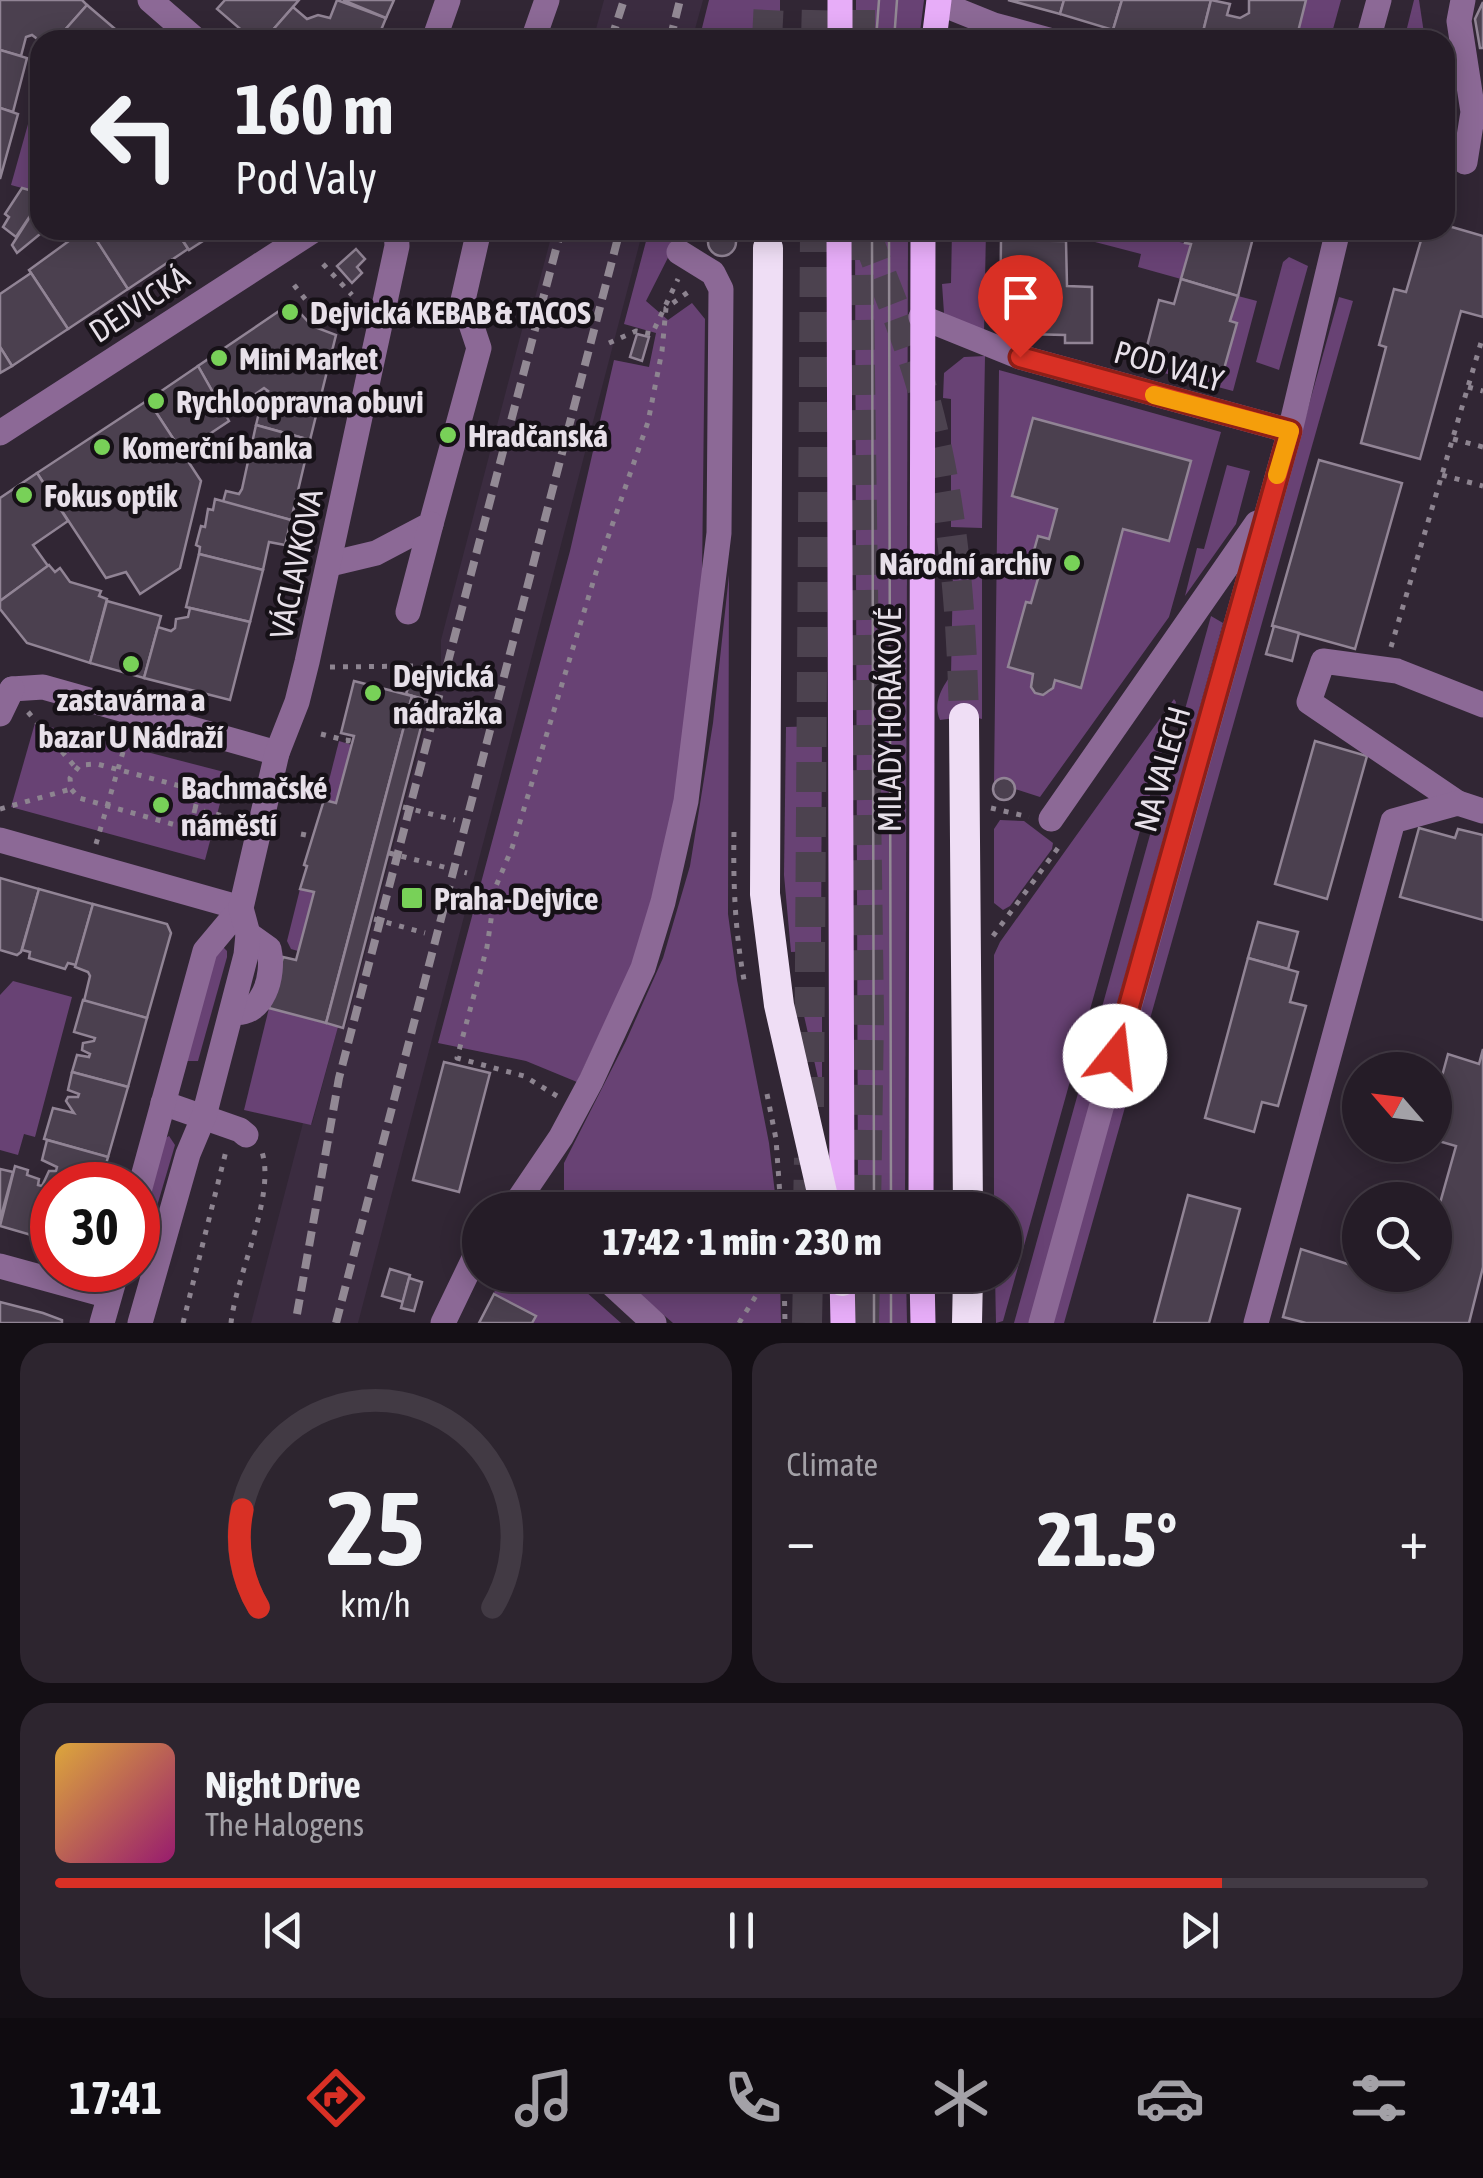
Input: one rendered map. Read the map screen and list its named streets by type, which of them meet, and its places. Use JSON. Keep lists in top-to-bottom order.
{
  "streets": {
    "main road": ["MILADY HORÁKOVÉ"],
    "street": [
      "DEJVICKÁ",
      "POD VALY",
      "VÁCLAVKOVA",
      "NA VALECH"
    ]
  },
  "crossings": [
    ["POD VALY", "MILADY HORÁKOVÉ"],
    ["POD VALY", "NA VALECH"]
  ],
  "places": {
    "other": [
      "Dejvická KEBAB & TACOS",
      "Mini Market",
      "Rychloopravna obuvi",
      "Hradčanská",
      "Komerční banka",
      "Fokus optik",
      "Národní archiv",
      "zastavárna a bazar U Nádraží",
      "Dejvická nádražka",
      "Bachmačské náměstí"
    ],
    "transit": ["Praha-Dejvice"]
  },
  "north": "top left",
  "page": {
    "turn": ["160 m", "Pod Valy"],
    "limit": "30",
    "trip": "17:42 · 1 min · 230 m",
    "tile": "Climate",
    "heat": ["−", "21.5°", "+"],
    "song": ["Night Drive", "The Halogens"],
    "tabs": "17:41",
    "gauge": ["25", "km/h"]
  }
}
